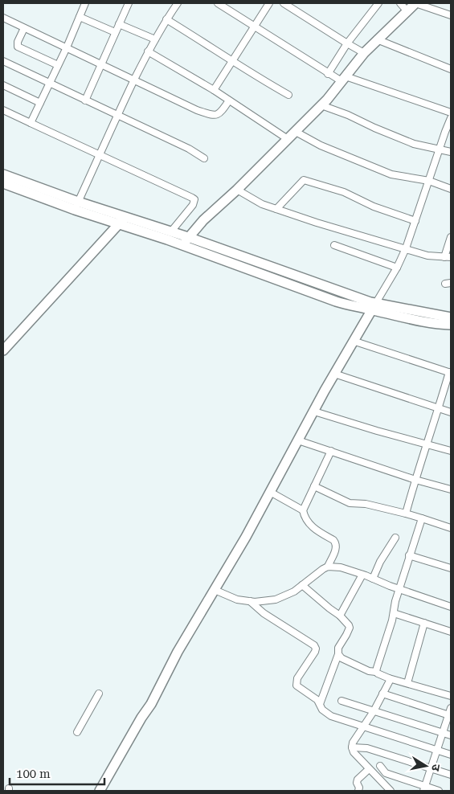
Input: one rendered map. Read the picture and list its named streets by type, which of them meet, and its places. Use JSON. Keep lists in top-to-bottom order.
{
  "scale_bar": "100 m",
  "north": "right"
}
